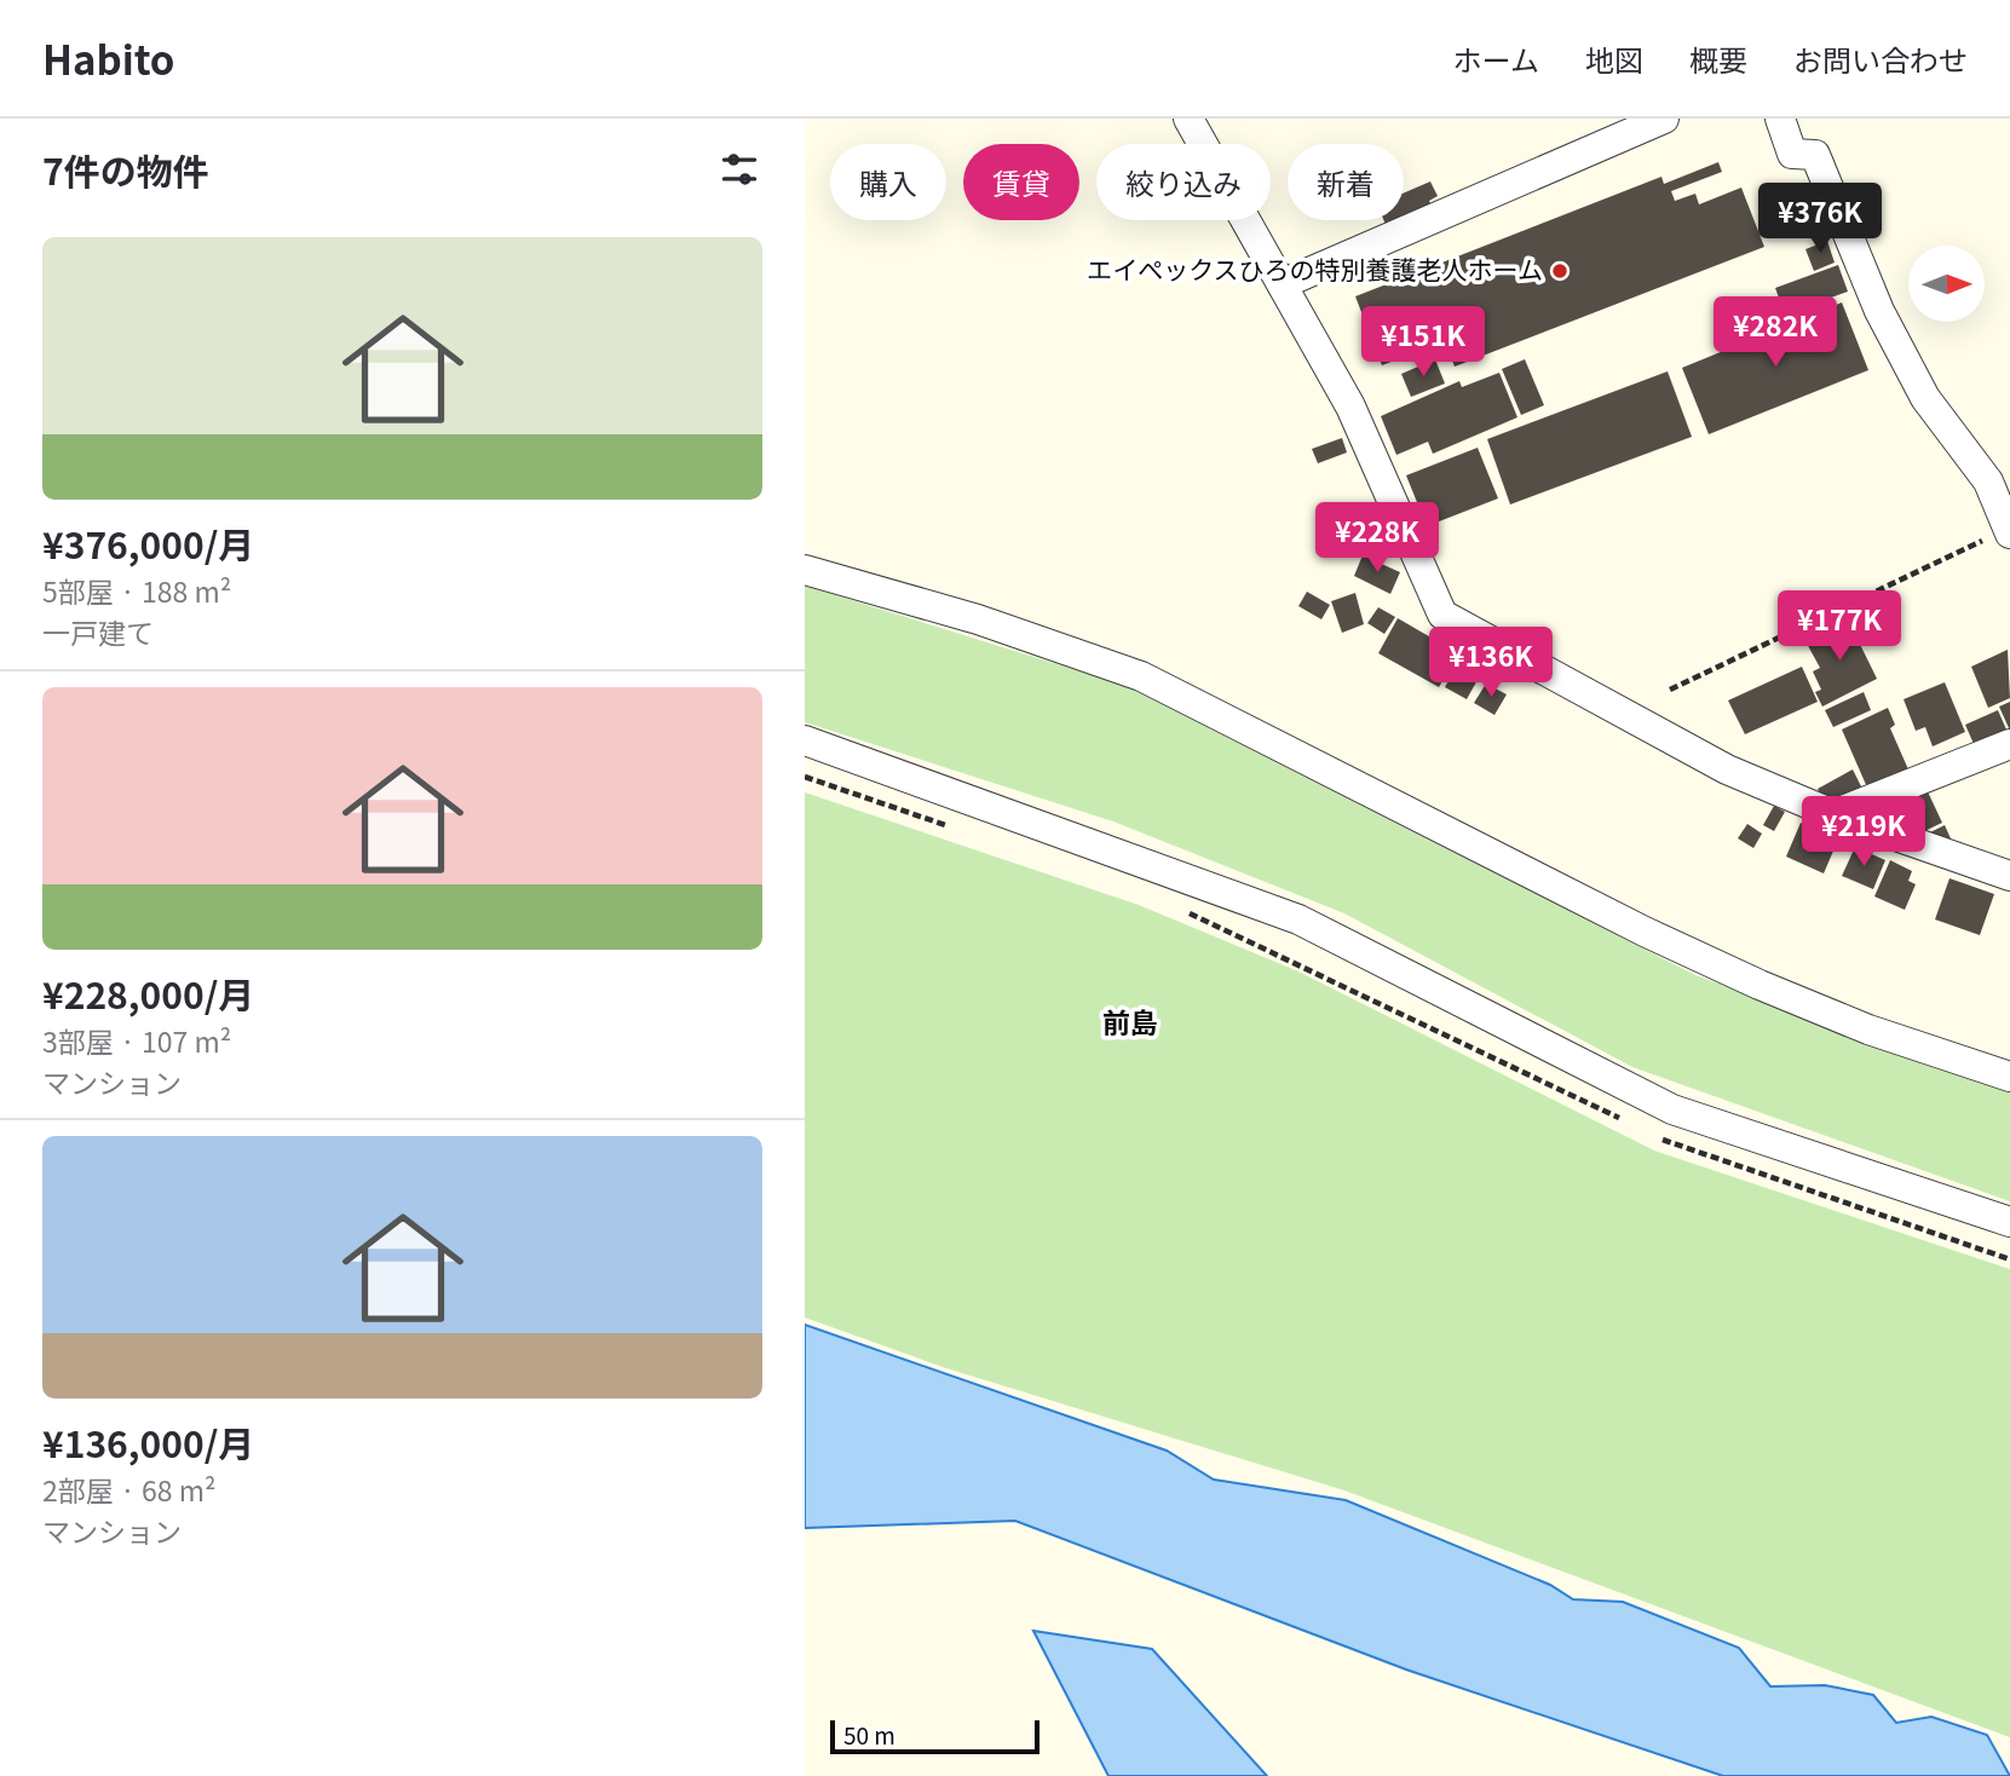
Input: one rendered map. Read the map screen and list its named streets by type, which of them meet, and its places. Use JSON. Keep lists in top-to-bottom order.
{
  "districts": ["前島"],
  "places": ["エイぺックスひろの特別養護老人ホーム"],
  "scale_bar": "50 m",
  "north": "right",
  "page": {
    "header": "Habito",
    "nav": [
      "ホーム",
      "地図",
      "概要",
      "お問い合わせ"
    ],
    "heading": "7件の物件",
    "chip": [
      "購入",
      "賃貸",
      "絞り込み",
      "新着"
    ],
    "price": [
      "¥376K",
      "¥282K",
      "¥151K",
      "¥228K",
      "¥177K",
      "¥136K",
      "¥219K"
    ],
    "list": [
      {
        "name": "¥376,000/月",
        "note": "5部屋 · 188 m² · 一戸建て"
      },
      {
        "name": "¥228,000/月",
        "note": "3部屋 · 107 m² · マンション"
      },
      {
        "name": "¥136,000/月",
        "note": "2部屋 · 68 m² · マンション"
      }
    ],
    "scale": "50 m"
  }
}
